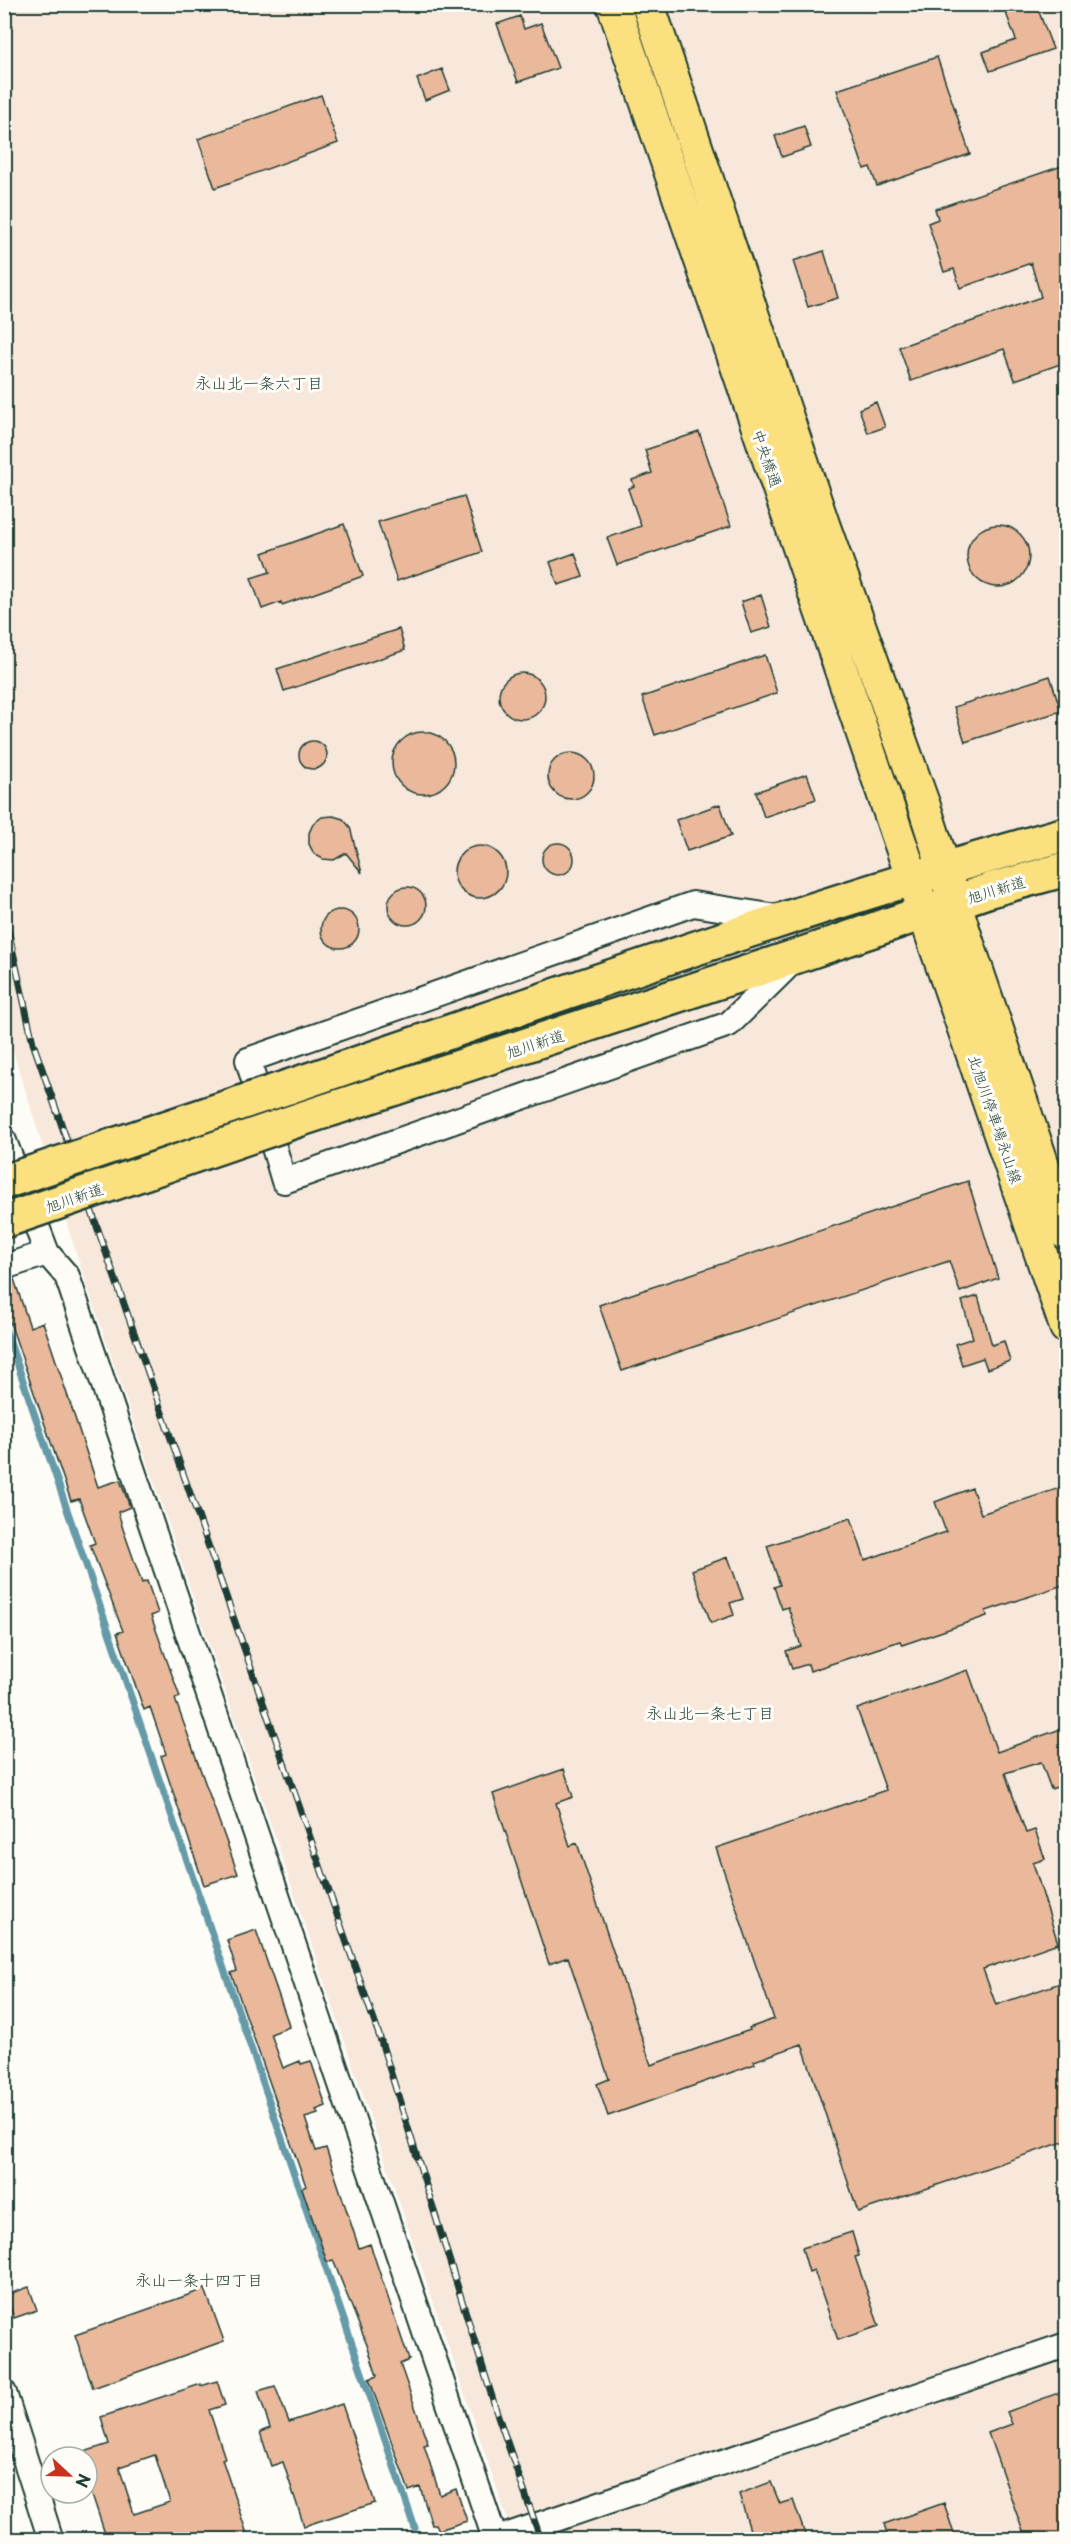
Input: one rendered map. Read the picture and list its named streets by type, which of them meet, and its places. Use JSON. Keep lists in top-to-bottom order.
{
  "streets": {
    "highway": ["旭川新道"],
    "main road": ["中央橋通", "北旭川停車場永山線"]
  },
  "crossings": [
    ["中央橋通", "旭川新道"],
    ["中央橋通", "北旭川停車場永山線"],
    ["旭川新道", "北旭川停車場永山線"]
  ],
  "districts": ["永山北一条六丁目", "永山北一条七丁目", "永山一条十四丁目"],
  "north": "right"
}
